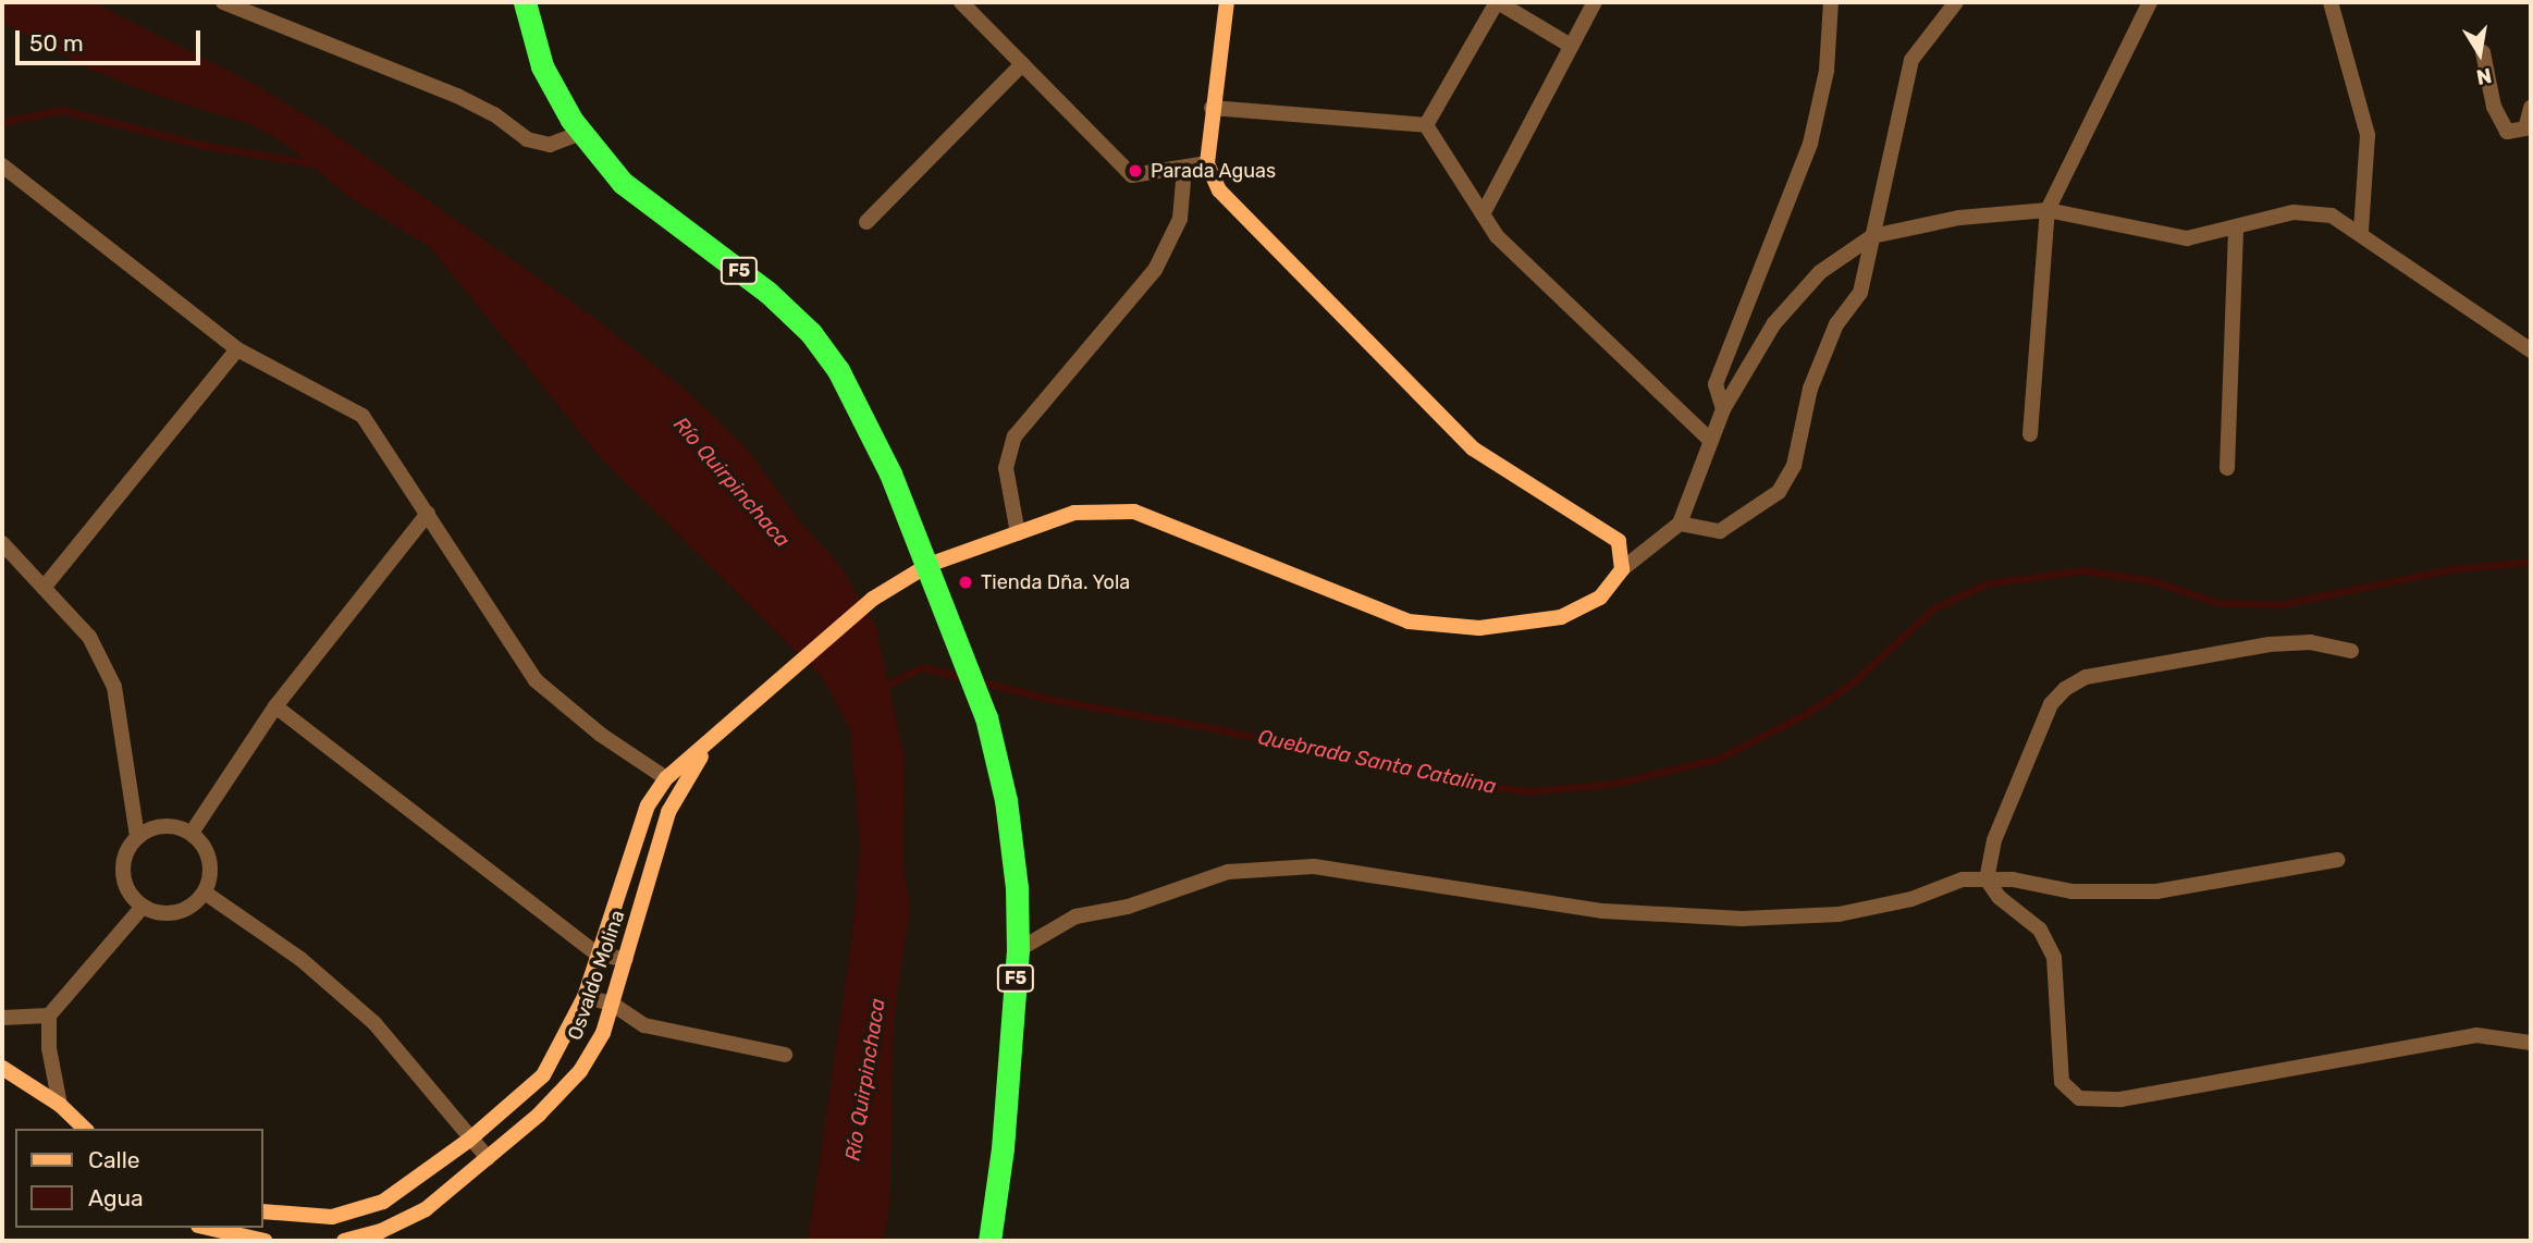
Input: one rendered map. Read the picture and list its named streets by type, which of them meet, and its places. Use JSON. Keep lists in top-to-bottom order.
{
  "streets": {
    "highway": ["F5"],
    "main road": ["Osvaldo Molina"]
  },
  "water": ["Río Quirpinchaca", "Quebrada Santa Catalina"],
  "places": ["Parada Aguas", "Tienda Dña. Yola"],
  "legend": ["Calle", "Agua"],
  "scale_bar": "50 m",
  "north": "bottom"
}
